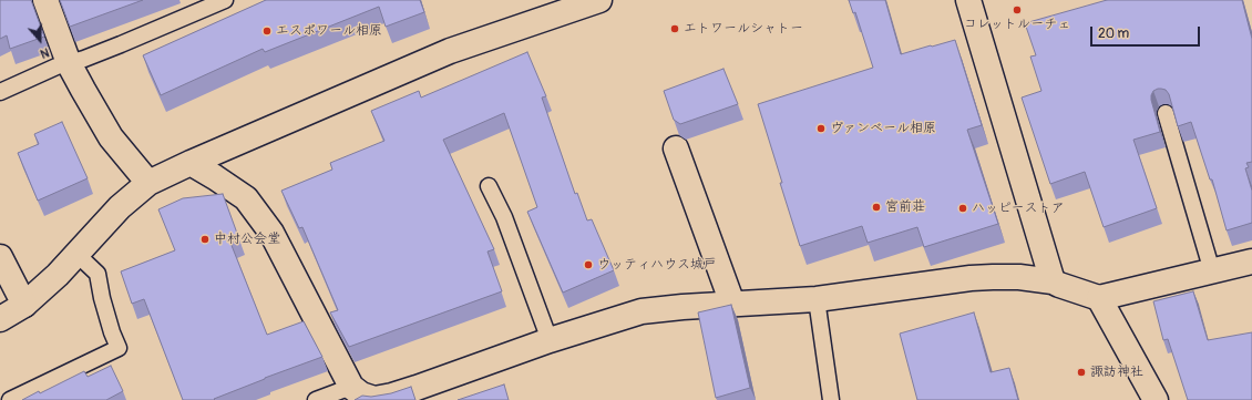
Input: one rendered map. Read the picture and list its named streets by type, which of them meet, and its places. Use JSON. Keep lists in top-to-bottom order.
{
  "places": [
    "コレットルーチェ",
    "エトワールシャトー",
    "エスポワール相原",
    "ヴァンベール相原",
    "宮前荘",
    "ハッピーストア",
    "中村公会堂",
    "ウッティハウス城戸",
    "諏訪神社"
  ],
  "scale_bar": "20 m",
  "north": "bottom"
}
